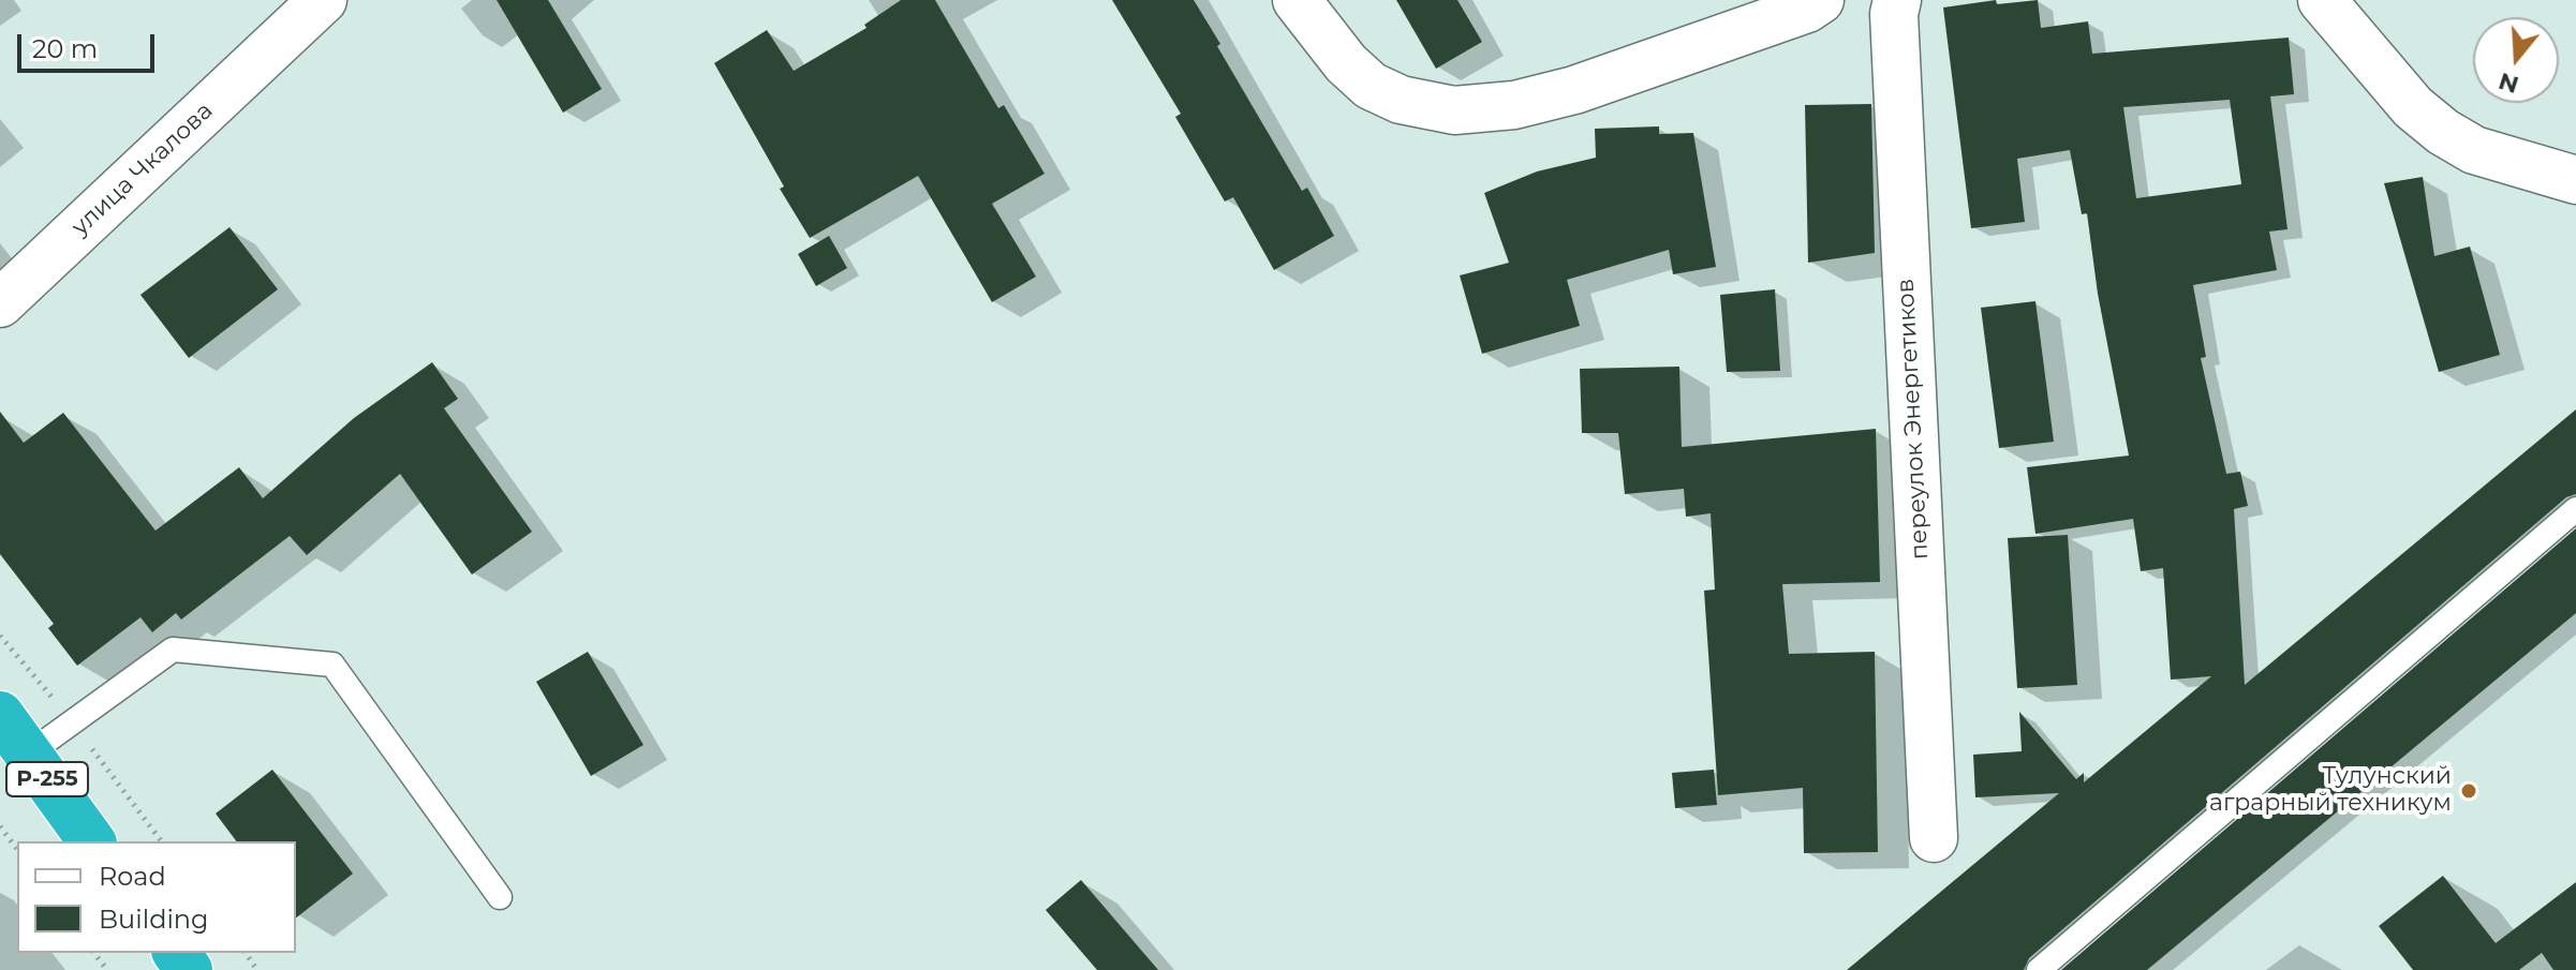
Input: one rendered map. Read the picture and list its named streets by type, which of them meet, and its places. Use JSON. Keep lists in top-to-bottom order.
{
  "streets": {
    "highway": ["Р-255"],
    "street": ["улица Чкалова", "переулок Энергетиков"]
  },
  "places": ["Тулунский аграрный техникум"],
  "legend": ["Road", "Building"],
  "scale_bar": "20 m",
  "north": "bottom"
}
